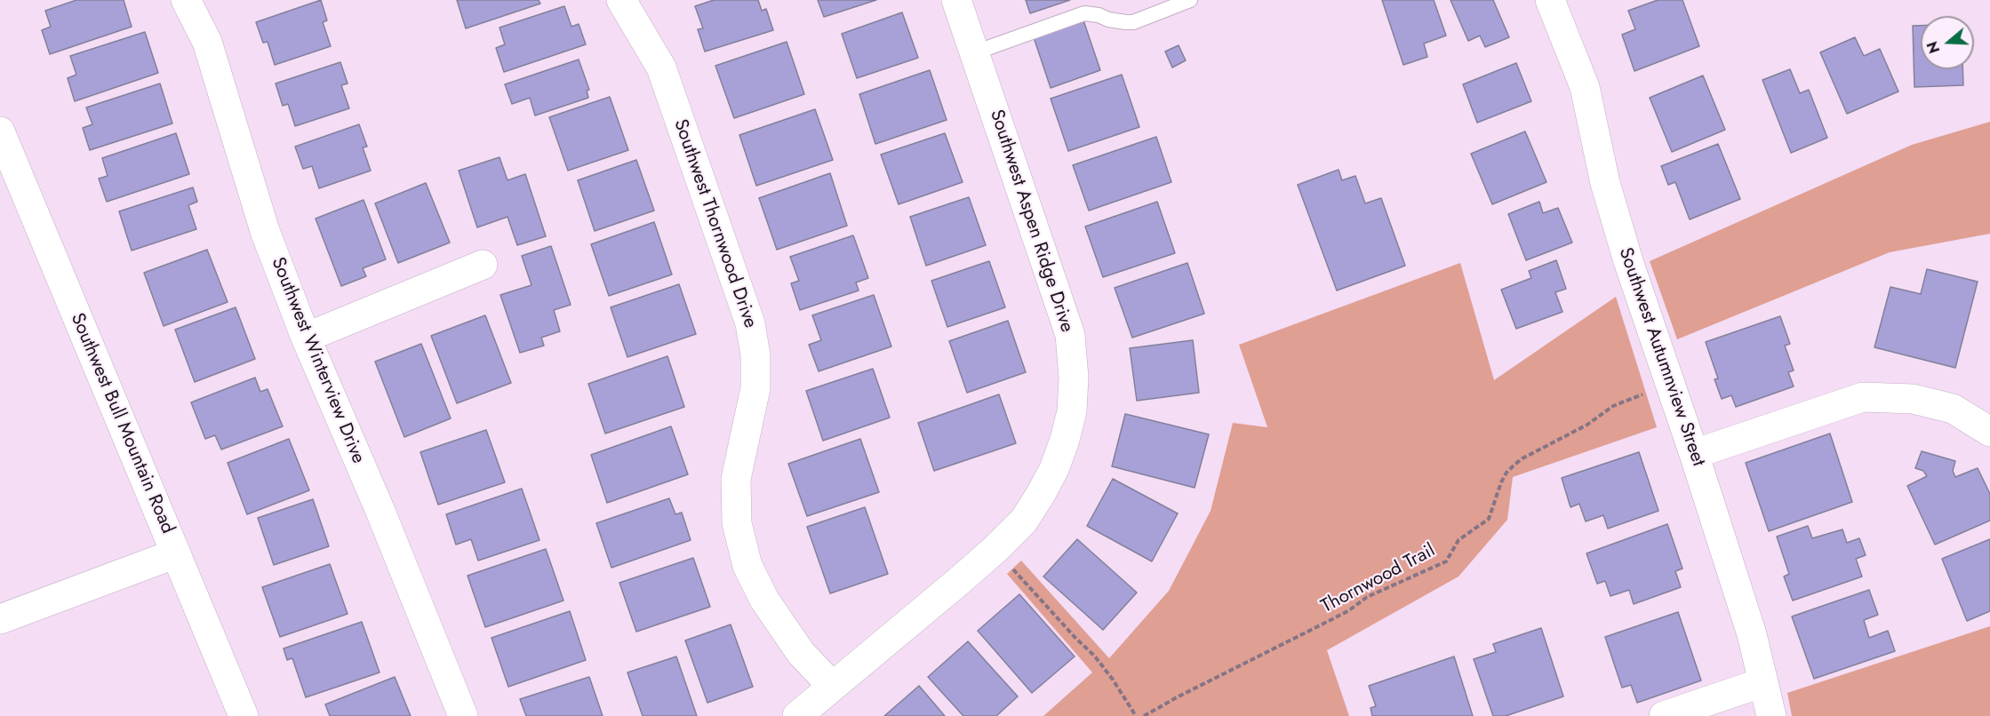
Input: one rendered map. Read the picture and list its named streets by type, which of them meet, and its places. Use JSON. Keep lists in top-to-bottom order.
{
  "streets": {
    "street": [
      "Southwest Aspen Ridge Drive",
      "Southwest Thornwood Drive",
      "Southwest Autumnview Street",
      "Southwest Winterview Drive",
      "Southwest Bull Mountain Road"
    ],
    "path": ["Thornwood Trail"]
  },
  "crossings": [
    ["Southwest Aspen Ridge Drive", "Southwest Thornwood Drive"],
    ["Southwest Autumnview Street", "Thornwood Trail"]
  ],
  "north": "left"
}
